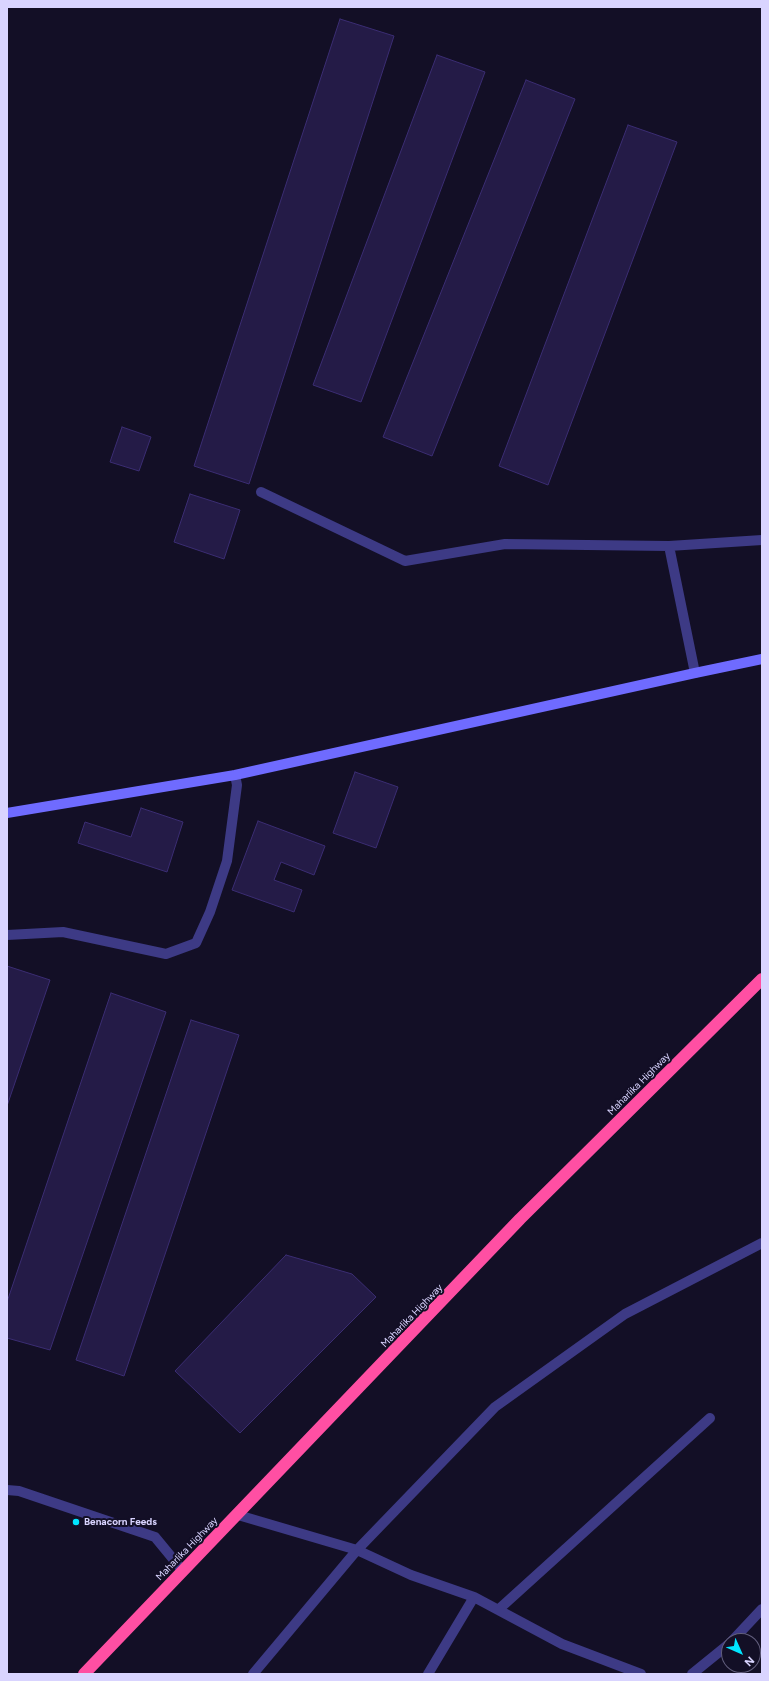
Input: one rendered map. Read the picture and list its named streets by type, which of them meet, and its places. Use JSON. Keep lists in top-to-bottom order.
{
  "streets": {
    "highway": ["Maharlika Highway"]
  },
  "places": ["Benacorn Feeds"],
  "north": "bottom right"
}
